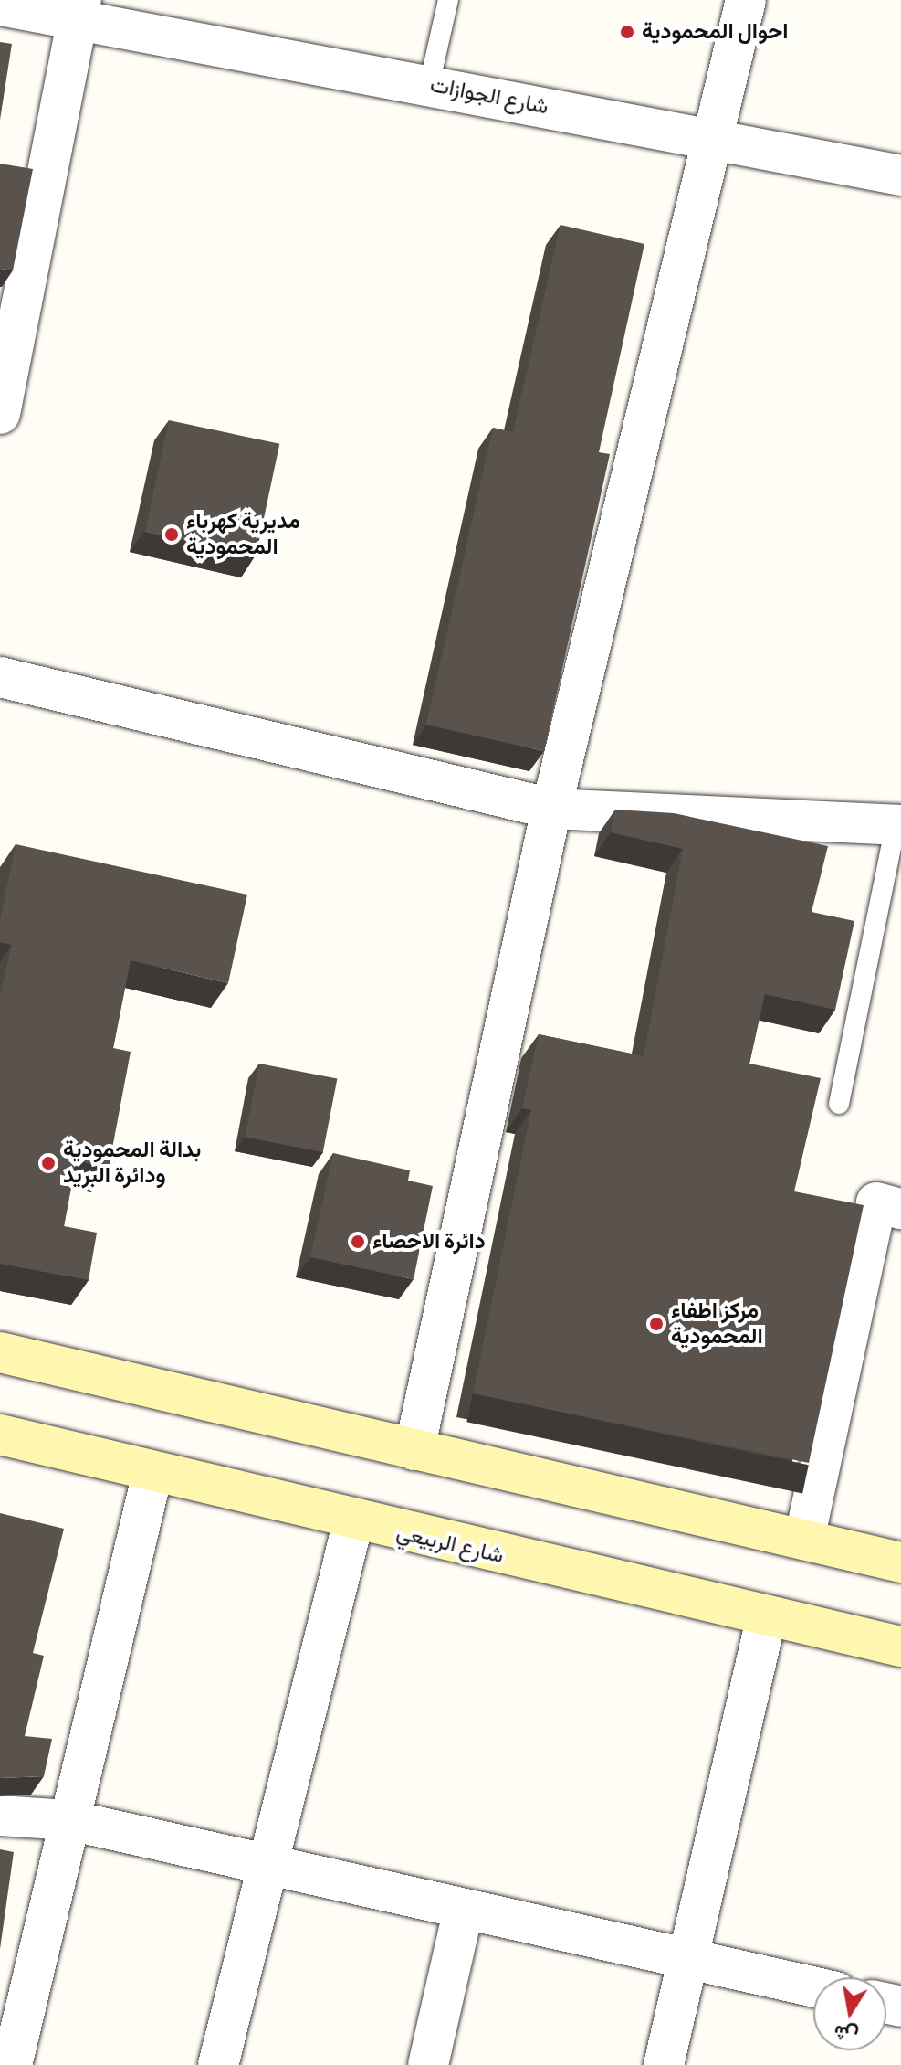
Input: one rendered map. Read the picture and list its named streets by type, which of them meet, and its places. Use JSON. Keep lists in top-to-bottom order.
{
  "streets": {
    "street": ["شارع الجوازات", "شارع الربيعي"]
  },
  "places": [
    "احوال المحمودية",
    "مديرية كهرباء المحمودية",
    "بدالة المحمودية ودائرة البريد",
    "دائرة الاحصاء",
    "مركز اطفاء المحمودية"
  ],
  "north": "bottom"
}
